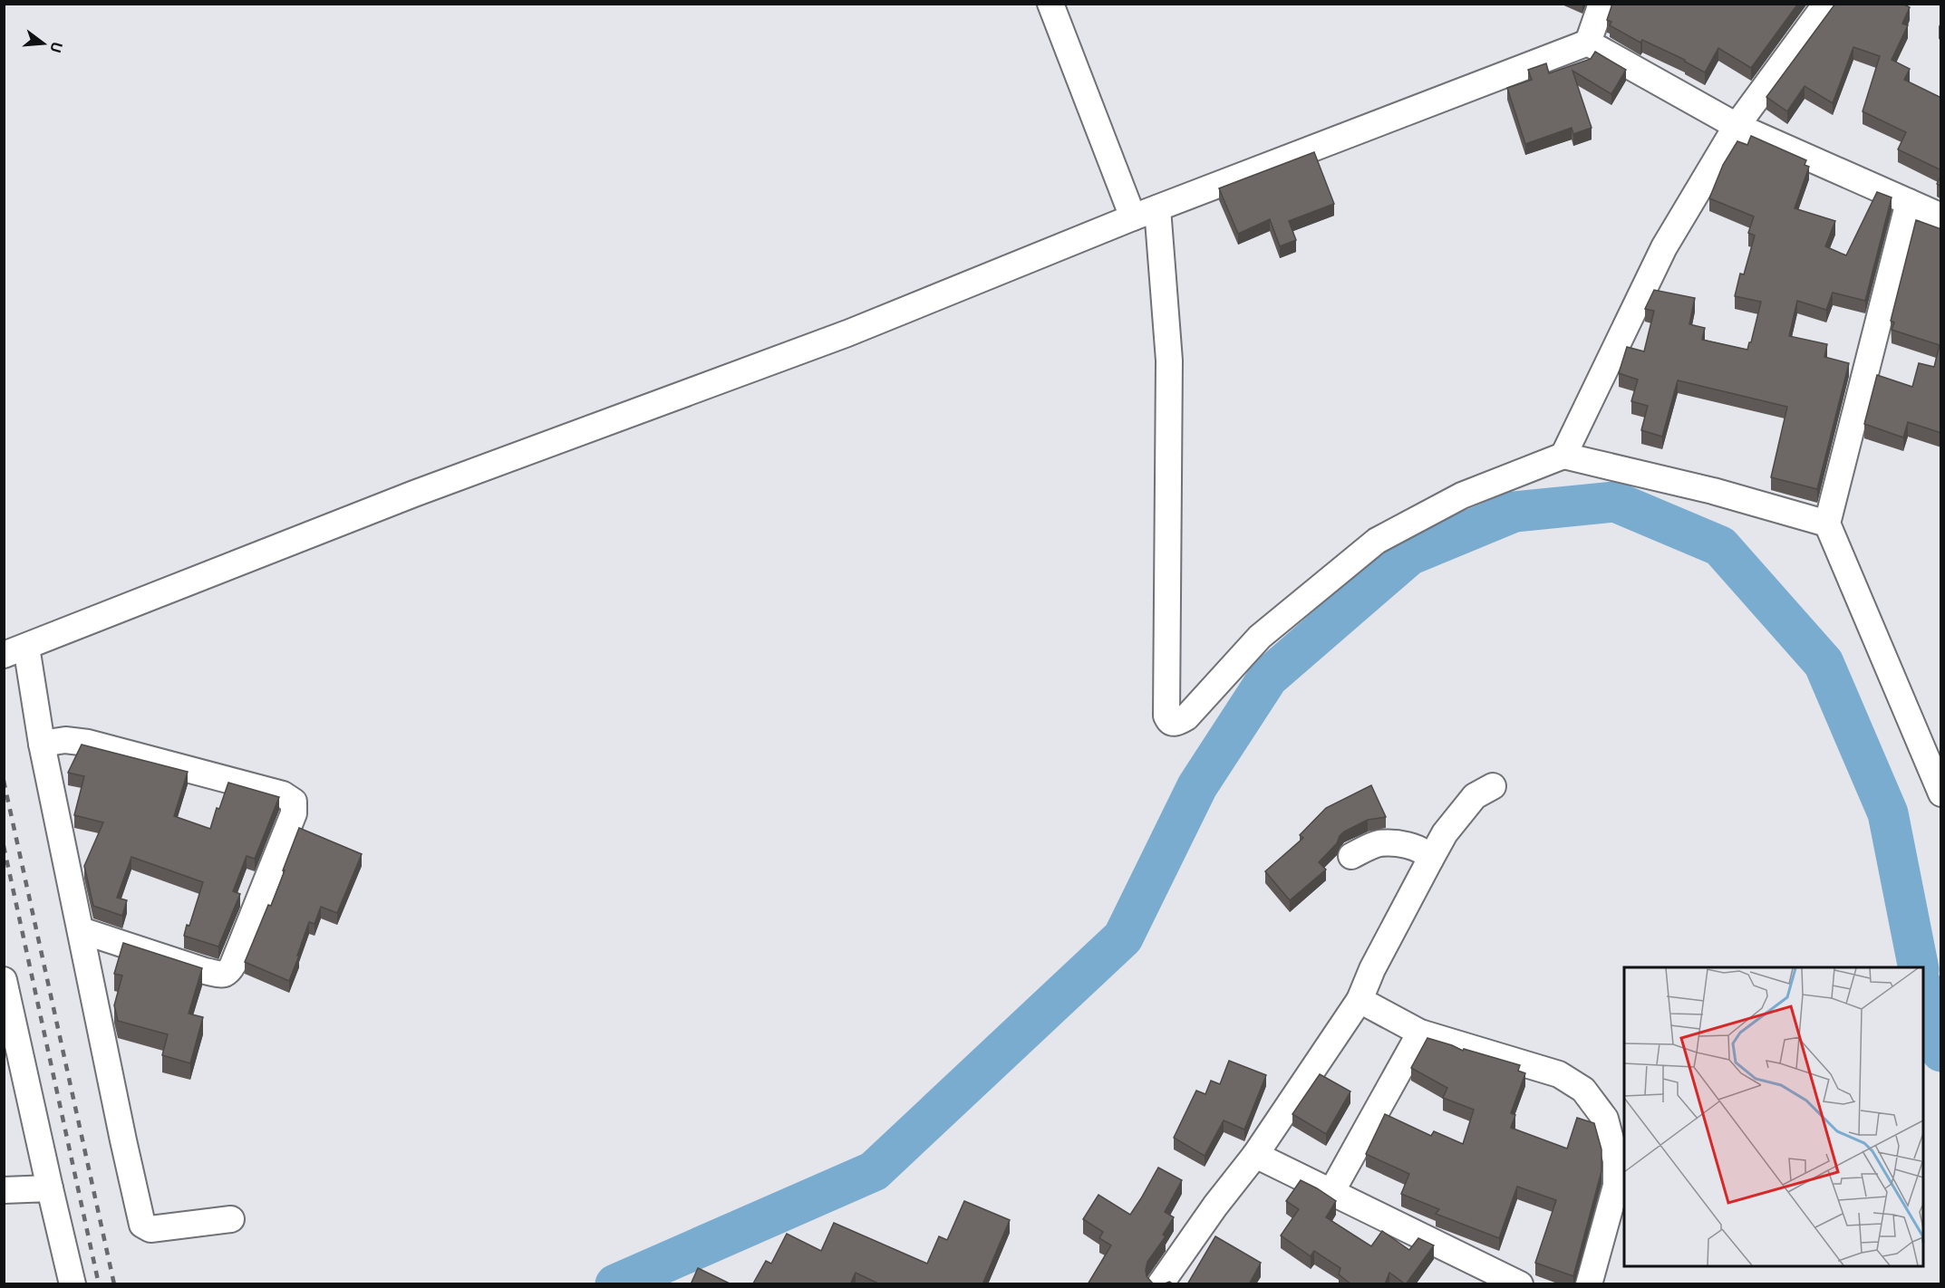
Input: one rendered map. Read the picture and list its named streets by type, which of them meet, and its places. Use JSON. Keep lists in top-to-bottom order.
{
  "north": "right"
}
